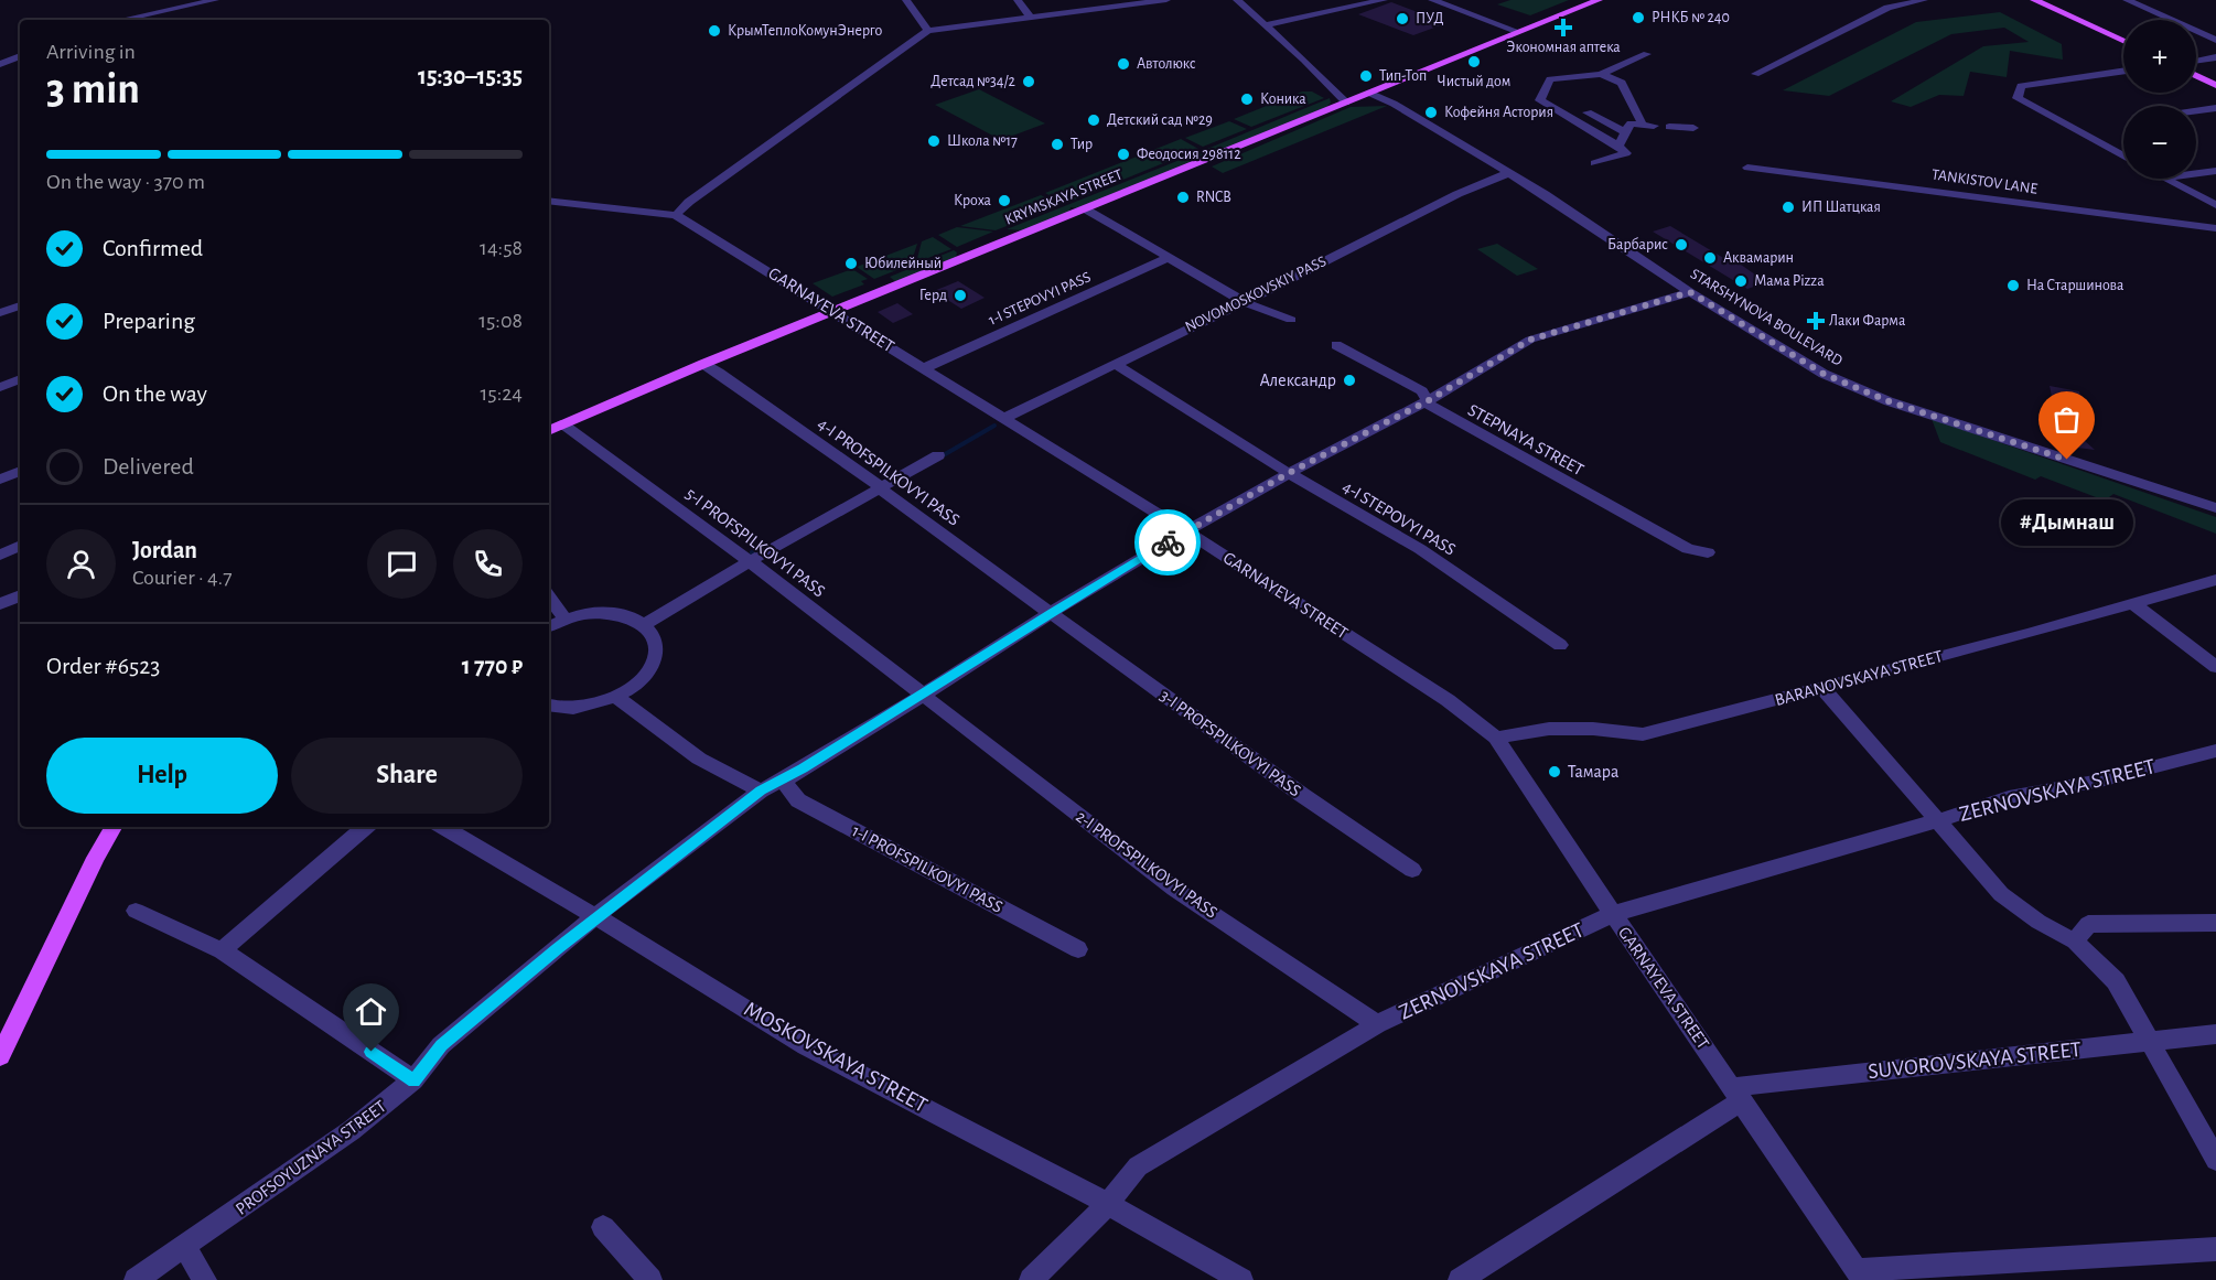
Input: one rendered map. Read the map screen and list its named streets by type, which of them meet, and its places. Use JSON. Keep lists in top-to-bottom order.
{
  "streets": {
    "main road": ["KRYMSKAYA STREET"],
    "street": [
      "TANKISTOV LANE",
      "NOVOMOSKOVSKIY PASS",
      "1-I STEPOVYI PASS",
      "GARNAYEVA STREET",
      "STARSHYNOVA BOULEVARD",
      "STEPNAYA STREET",
      "4-I PROFSPILKOVYI PASS",
      "4-I STEPOVYI PASS",
      "5-I PROFSPILKOVYI PASS",
      "BARANOVSKAYA STREET",
      "3-I PROFSPILKOVYI PASS",
      "ZERNOVSKAYA STREET",
      "2-I PROFSPILKOVYI PASS",
      "1-I PROFSPILKOVYI PASS",
      "MOSKOVSKAYA STREET",
      "SUVOROVSKAYA STREET",
      "PROFSOYUZNAYA STREET"
    ]
  },
  "crossings": [
    ["KRYMSKAYA STREET", "GARNAYEVA STREET"],
    ["KRYMSKAYA STREET", "STARSHYNOVA BOULEVARD"],
    ["KRYMSKAYA STREET", "4-I PROFSPILKOVYI PASS"],
    ["KRYMSKAYA STREET", "5-I PROFSPILKOVYI PASS"],
    ["NOVOMOSKOVSKIY PASS", "GARNAYEVA STREET"],
    ["NOVOMOSKOVSKIY PASS", "STARSHYNOVA BOULEVARD"],
    ["NOVOMOSKOVSKIY PASS", "4-I STEPOVYI PASS"],
    ["1-I STEPOVYI PASS", "GARNAYEVA STREET"],
    ["GARNAYEVA STREET", "BARANOVSKAYA STREET"],
    ["GARNAYEVA STREET", "ZERNOVSKAYA STREET"],
    ["GARNAYEVA STREET", "SUVOROVSKAYA STREET"],
    ["GARNAYEVA STREET", "PROFSOYUZNAYA STREET"],
    ["STARSHYNOVA BOULEVARD", "PROFSOYUZNAYA STREET"],
    ["STEPNAYA STREET", "PROFSOYUZNAYA STREET"],
    ["4-I PROFSPILKOVYI PASS", "3-I PROFSPILKOVYI PASS"],
    ["4-I PROFSPILKOVYI PASS", "PROFSOYUZNAYA STREET"],
    ["4-I STEPOVYI PASS", "PROFSOYUZNAYA STREET"],
    ["5-I PROFSPILKOVYI PASS", "2-I PROFSPILKOVYI PASS"],
    ["5-I PROFSPILKOVYI PASS", "PROFSOYUZNAYA STREET"],
    ["3-I PROFSPILKOVYI PASS", "PROFSOYUZNAYA STREET"],
    ["ZERNOVSKAYA STREET", "2-I PROFSPILKOVYI PASS"],
    ["ZERNOVSKAYA STREET", "MOSKOVSKAYA STREET"],
    ["2-I PROFSPILKOVYI PASS", "PROFSOYUZNAYA STREET"],
    ["1-I PROFSPILKOVYI PASS", "PROFSOYUZNAYA STREET"],
    ["MOSKOVSKAYA STREET", "PROFSOYUZNAYA STREET"]
  ],
  "places": {
    "other": [
      "РНКБ № 240",
      "ПУД",
      "КрымТеплоКомунЭнерго",
      "Чистый дом",
      "Автолюкс",
      "Тип-Топ",
      "Детсад №34/2",
      "Коника",
      "Кофейня Астория",
      "Детский сад №29",
      "Школа №17",
      "Тир",
      "Феодосия 298112",
      "RNCB",
      "Кроха",
      "ИП Шатцкая",
      "Барбарис",
      "Аквамарин",
      "Юбилейный",
      "Мама Pizza",
      "На Старшинова",
      "Герд",
      "Александр",
      "#Дымнаш",
      "Тамара"
    ],
    "health": ["Экономная аптека", "Лаки Фарма"]
  },
  "page": {
    "map_buttons": ["+", "−"],
    "heading": ["3 min", "Arriving in", "15:30–15:35"],
    "panel": [
      "Jordan",
      "Courier · 4.7",
      "Order #6523",
      "1 770 ₽"
    ],
    "bar": "On the way · 370 m",
    "list": [
      ["Confirmed", "14:58"],
      ["Preparing", "15:08"],
      ["On the way", "15:24"],
      "Delivered"
    ],
    "bubble": "#Дымнаш",
    "buttons": ["Help", "Share"]
  }
}
